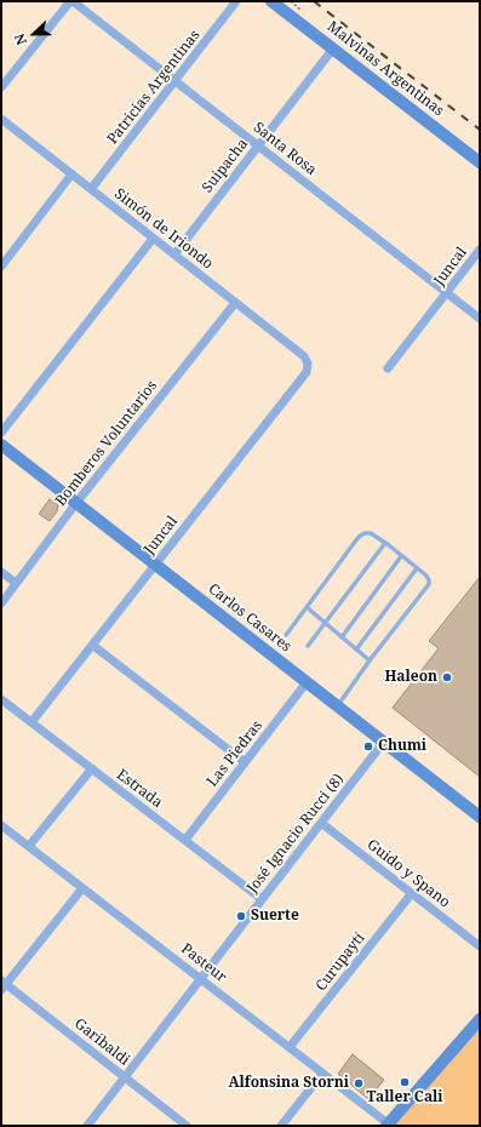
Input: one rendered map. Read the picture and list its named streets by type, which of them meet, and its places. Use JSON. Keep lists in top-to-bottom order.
{
  "streets": {
    "street": [
      "Malvinas Argentinas",
      "Patricias Argentinas",
      "Santa Rosa",
      "Suipacha",
      "Simón de Iriondo",
      "Juncal",
      "Bomberos Voluntarios",
      "Carlos Casares",
      "Las Piedras",
      "Estrada",
      "José Ignacio Rucci (8)",
      "Guido y Spano",
      "Curupaytí",
      "Pasteur",
      "Garibaldi"
    ]
  },
  "crossings": [
    ["Malvinas Argentinas", "Suipacha"],
    ["Patricias Argentinas", "Santa Rosa"],
    ["Patricias Argentinas", "Simón de Iriondo"],
    ["Santa Rosa", "Suipacha"],
    ["Santa Rosa", "Juncal"],
    ["Suipacha", "Simón de Iriondo"],
    ["Simón de Iriondo", "Juncal"],
    ["Simón de Iriondo", "Bomberos Voluntarios"],
    ["Juncal", "Carlos Casares"],
    ["Juncal", "Estrada"],
    ["Bomberos Voluntarios", "Carlos Casares"],
    ["Carlos Casares", "Las Piedras"],
    ["Carlos Casares", "José Ignacio Rucci (8)"],
    ["Las Piedras", "Estrada"],
    ["Estrada", "José Ignacio Rucci (8)"],
    ["José Ignacio Rucci (8)", "Guido y Spano"],
    ["José Ignacio Rucci (8)", "Pasteur"],
    ["José Ignacio Rucci (8)", "Garibaldi"],
    ["Guido y Spano", "Curupaytí"],
    ["Curupaytí", "Pasteur"]
  ],
  "places": [
    "Haleon",
    "Chumi",
    "Suerte",
    "Taller Cali",
    "Alfonsina Storni"
  ],
  "north": "left"
}
